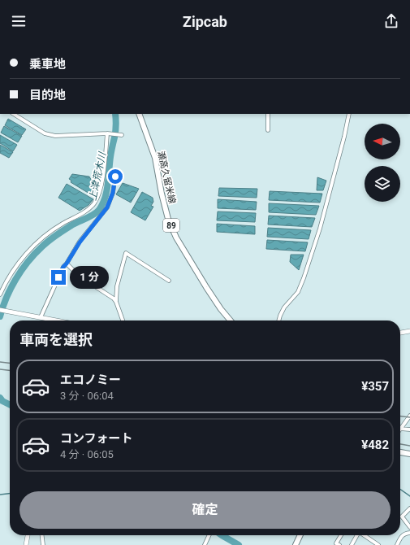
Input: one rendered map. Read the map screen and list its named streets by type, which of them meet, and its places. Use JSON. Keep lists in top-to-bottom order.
{
  "streets": {
    "main road": ["瀬高久留米線", "89"]
  },
  "water": ["上津荒木川"],
  "north": "left",
  "page": {
    "header": "Zipcab",
    "banner": ["乗車地", "目的地"],
    "bubble": "1 分",
    "heading": "車両を選択",
    "list": [
      {
        "name": "エコノミー",
        "note": "3 分 · 06:04",
        "value": "¥357"
      },
      {
        "name": "コンフォート",
        "note": "4 分 · 06:05",
        "value": "¥482"
      }
    ],
    "buttons": "確定"
  }
}
